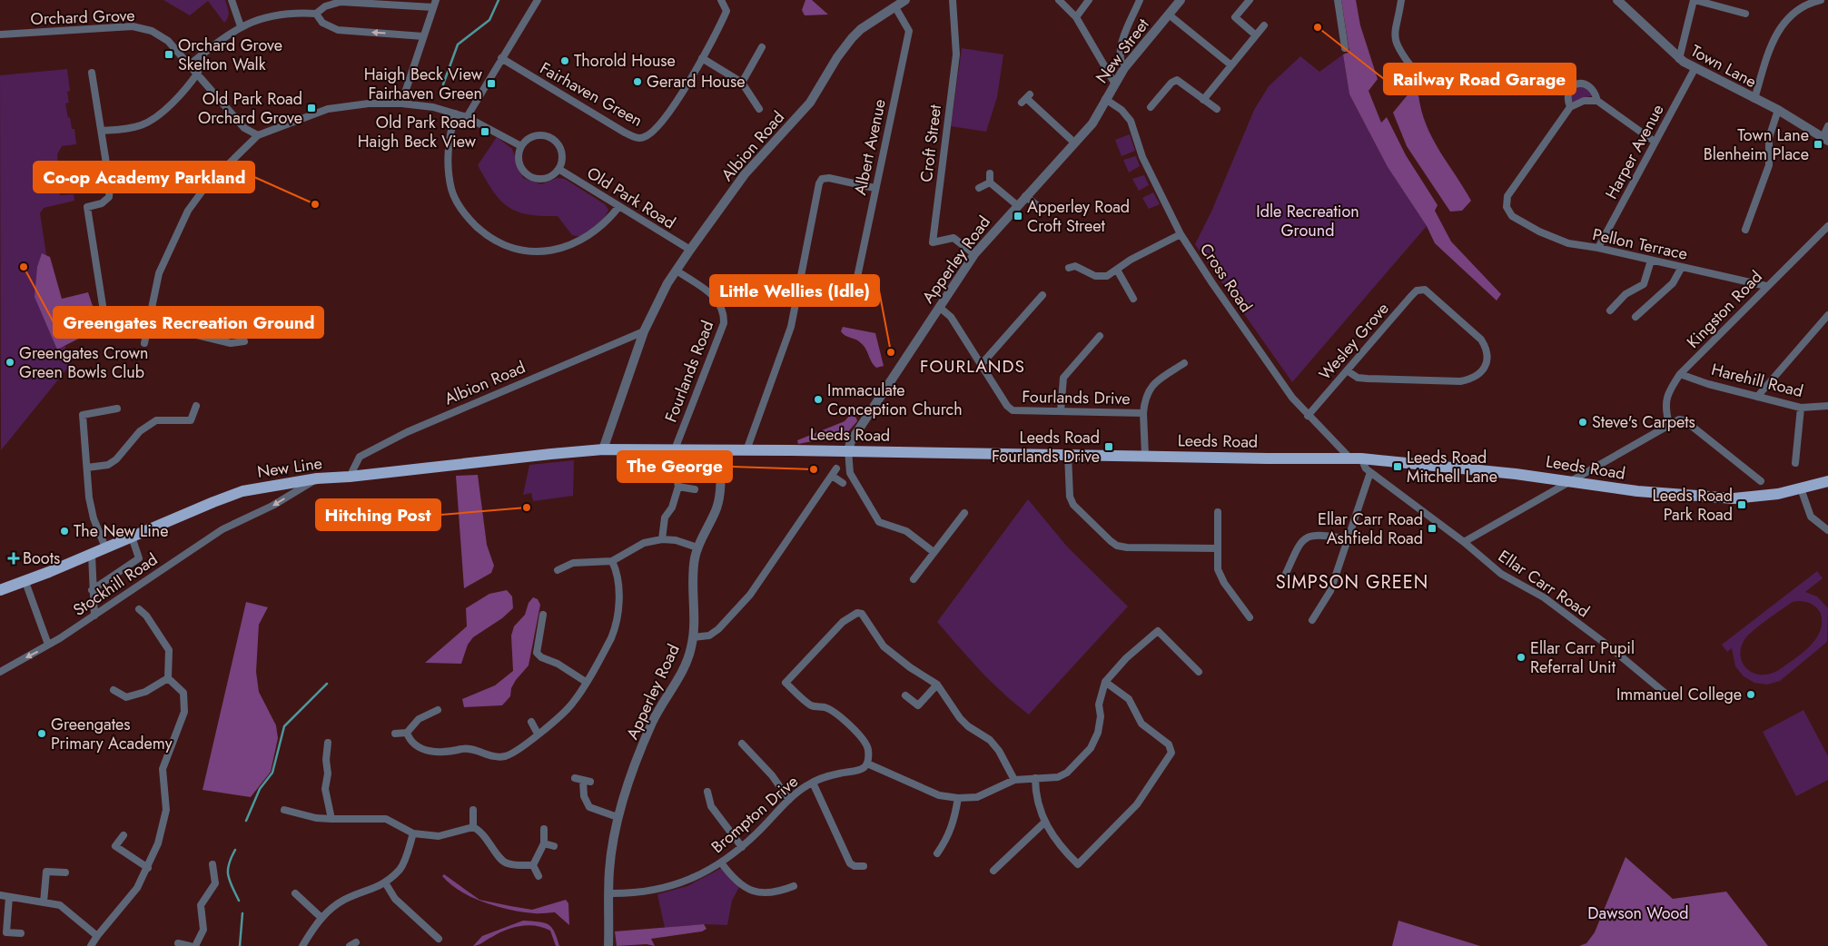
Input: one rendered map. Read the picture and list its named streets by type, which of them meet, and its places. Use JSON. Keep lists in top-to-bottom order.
{
  "streets": {
    "main road": ["Leeds Road", "New Line"],
    "street": [
      "Orchard Grove",
      "New Street",
      "Town Lane",
      "Fairhaven Green",
      "Croft Street",
      "Albion Road",
      "Albert Avenue",
      "Harper Avenue",
      "Old Park Road",
      "Pellon Terrace",
      "Apperley Road",
      "Cross Road",
      "Kingston Road",
      "Wesley Grove",
      "Fourlands Road",
      "Harehill Road",
      "Fourlands Drive",
      "Ellar Carr Road",
      "Stockhill Road",
      "Brompton Drive"
    ]
  },
  "crossings": [
    ["New Street", "Apperley Road"],
    ["New Street", "Cross Road"],
    ["Town Lane", "Harper Avenue"],
    ["Croft Street", "Apperley Road"],
    ["Albion Road", "Albert Avenue"],
    ["Albion Road", "Old Park Road"],
    ["Albion Road", "Fourlands Road"],
    ["Albion Road", "Leeds Road"],
    ["Albion Road", "New Line"],
    ["Harper Avenue", "Pellon Terrace"],
    ["Pellon Terrace", "Kingston Road"],
    ["Apperley Road", "Cross Road"],
    ["Apperley Road", "Fourlands Drive"],
    ["Apperley Road", "Leeds Road"],
    ["Apperley Road", "Brompton Drive"],
    ["Cross Road", "Wesley Grove"],
    ["Cross Road", "Leeds Road"],
    ["Kingston Road", "Harehill Road"],
    ["Fourlands Road", "Leeds Road"],
    ["Fourlands Drive", "Leeds Road"],
    ["Leeds Road", "New Line"],
    ["Leeds Road", "Ellar Carr Road"],
    ["New Line", "Stockhill Road"]
  ],
  "one_way": ["Stockhill Road"],
  "districts": ["FOURLANDS", "SIMPSON GREEN"],
  "parks": ["Idle Recreation Ground", "Dawson Wood"],
  "places": {
    "other": [
      "Railway Road Garage",
      "Thorold House",
      "Gerard House",
      "Co-op Academy Parkland",
      "Greengates Recreation Ground",
      "Little Wellies (Idle)",
      "Greengates Crown Green Bowls Club",
      "Immaculate Conception Church",
      "Steve's Carpets",
      "The George",
      "Hitching Post",
      "The New Line",
      "Ellar Carr Pupil Referral Unit",
      "Immanuel College",
      "Greengates Primary Academy"
    ],
    "transit": [
      "Orchard Grove Skelton Walk",
      "Haigh Beck View Fairhaven Green",
      "Old Park Road Orchard Grove",
      "Old Park Road Haigh Beck View",
      "Town Lane Blenheim Place",
      "Apperley Road Croft Street",
      "Leeds Road Fourlands Drive",
      "Leeds Road Mitchell Lane",
      "Leeds Road Park Road",
      "Ellar Carr Road Ashfield Road"
    ],
    "health": ["Boots"]
  }
}
